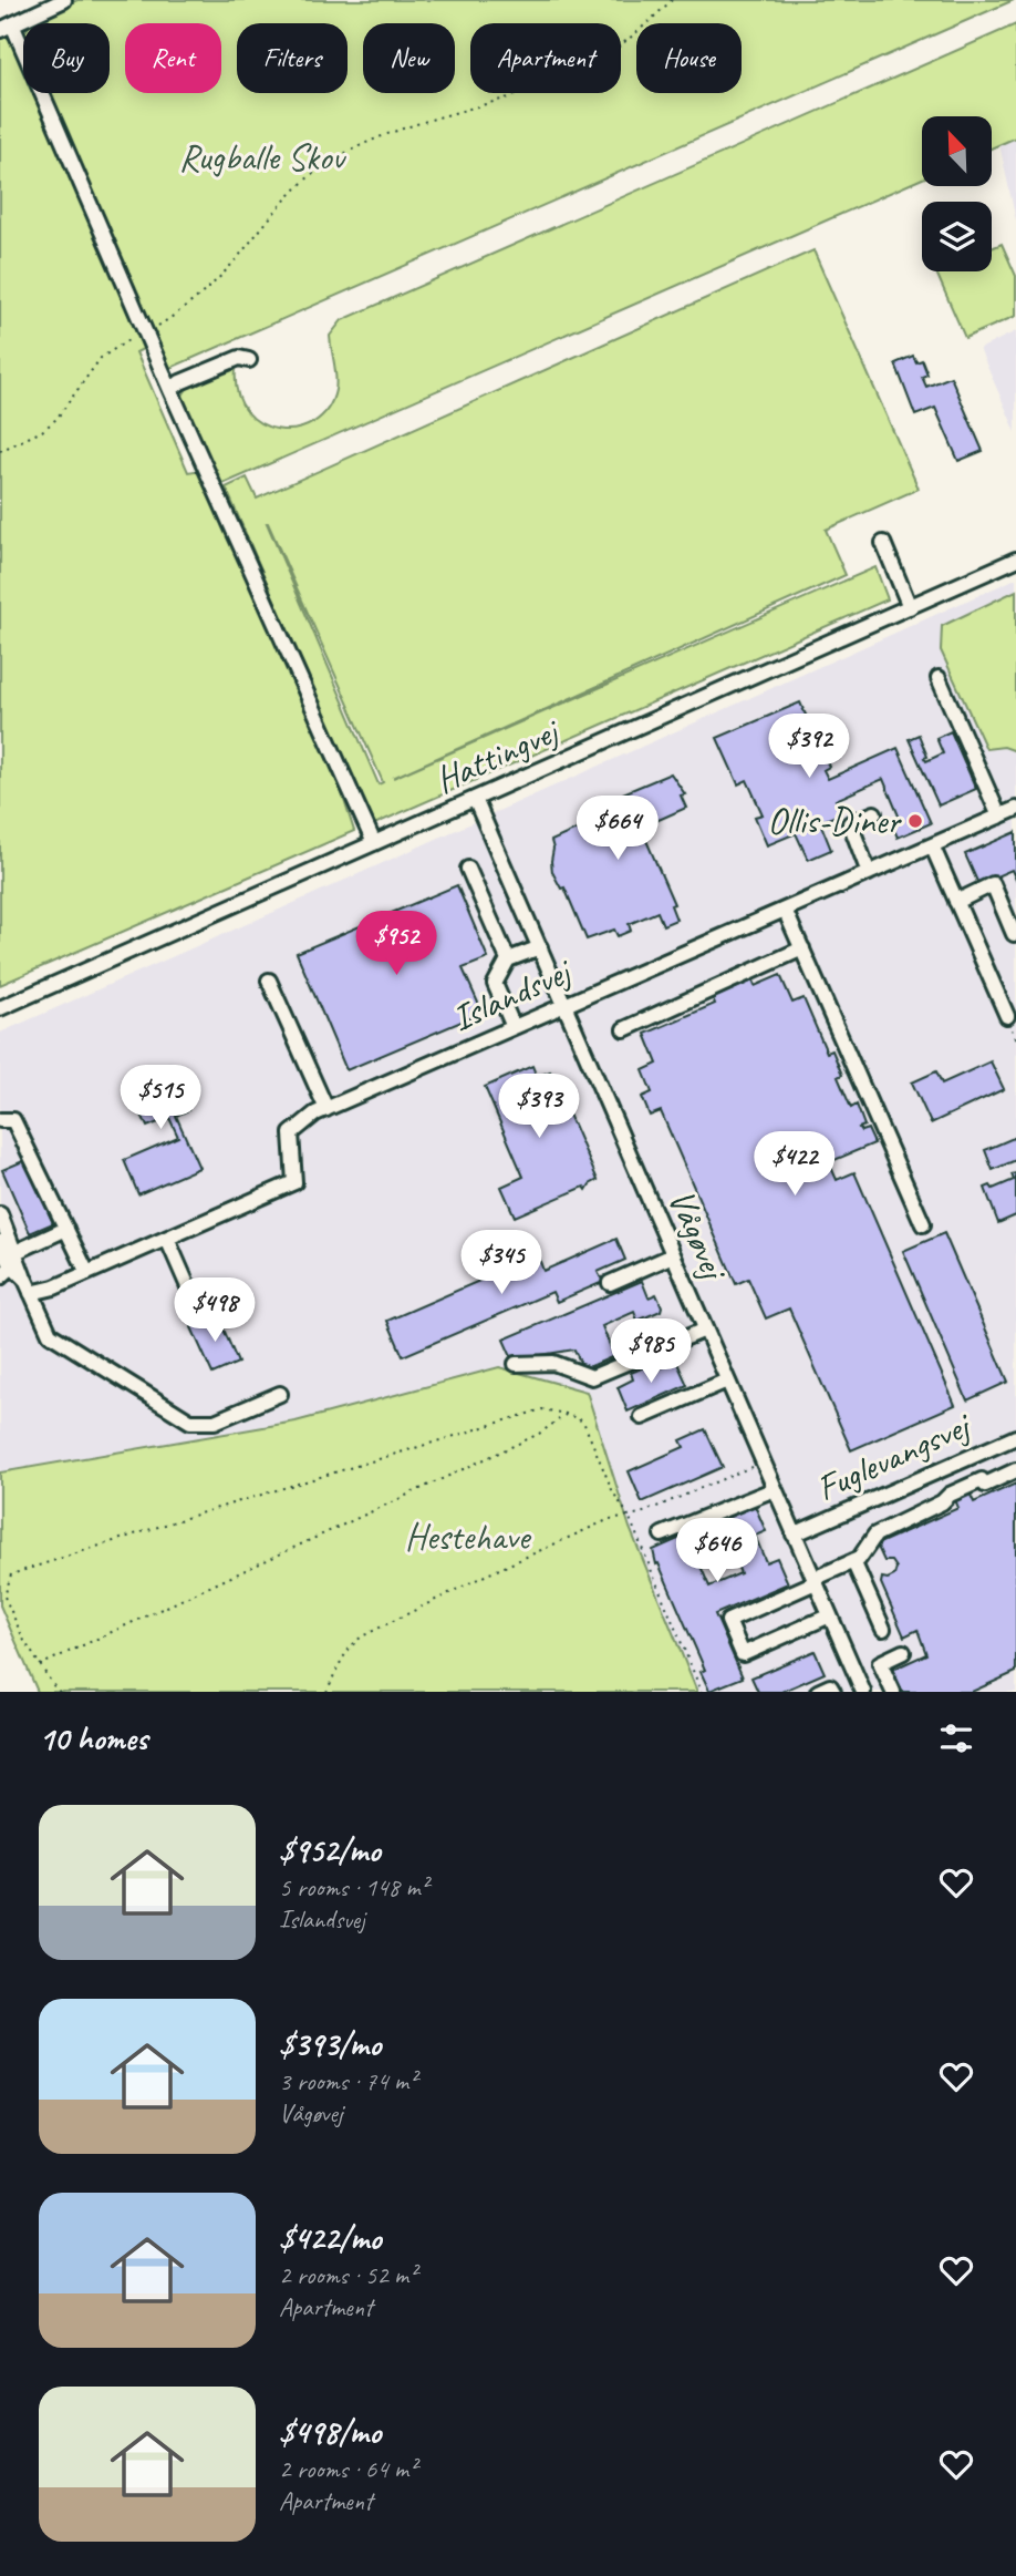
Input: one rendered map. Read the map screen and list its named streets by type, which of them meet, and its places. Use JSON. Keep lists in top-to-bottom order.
{
  "streets": {
    "street": [
      "Hattingvej",
      "Islandsvej",
      "Vågøvej",
      "Fuglevangsvej"
    ]
  },
  "crossings": [
    ["Hattingvej", "Vågøvej"],
    ["Islandsvej", "Vågøvej"],
    ["Vågøvej", "Fuglevangsvej"]
  ],
  "parks": ["Rugballe Skov", "Hestehave"],
  "places": ["Ollis-Diner"],
  "north": "top left",
  "page": {
    "chip": [
      "Buy",
      "Rent",
      "Filters",
      "New",
      "Apartment",
      "House"
    ],
    "price": [
      "$392",
      "$664",
      "$952",
      "$515",
      "$393",
      "$422",
      "$345",
      "$498",
      "$985",
      "$646"
    ],
    "heading": "10 homes",
    "list": [
      {
        "name": "$952/mo",
        "note": "5 rooms · 148 m² · Islandsvej"
      },
      {
        "name": "$393/mo",
        "note": "3 rooms · 74 m² · Vågøvej"
      },
      {
        "name": "$422/mo",
        "note": "2 rooms · 52 m² · Apartment"
      },
      {
        "name": "$498/mo",
        "note": "2 rooms · 64 m² · Apartment"
      }
    ]
  }
}
